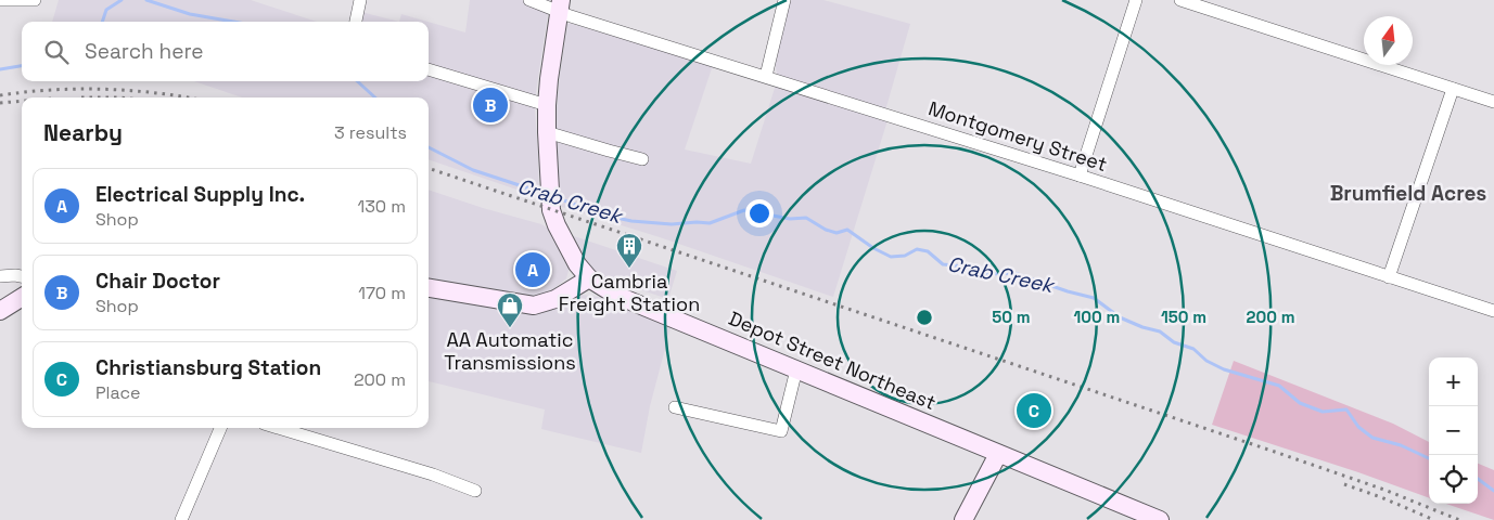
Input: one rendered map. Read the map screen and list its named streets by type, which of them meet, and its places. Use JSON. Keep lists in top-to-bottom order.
{
  "streets": {
    "main road": ["Depot Street Northeast"],
    "street": ["Montgomery Street"]
  },
  "districts": ["Brumfield Acres"],
  "water": ["Crab Creek"],
  "places": {
    "building": ["Cambria Freight Station"],
    "shop": ["AA Automatic Transmissions"]
  },
  "north": "top",
  "page": {
    "search": "Search here",
    "pins": ["B", "A", "C"],
    "heading": ["Nearby", "3 results"],
    "list": [
      {
        "mark": "A",
        "name": "Electrical Supply Inc.",
        "note": "Shop",
        "value": "130 m"
      },
      {
        "mark": "B",
        "name": "Chair Doctor",
        "note": "Shop",
        "value": "170 m"
      },
      {
        "mark": "C",
        "name": "Christiansburg Station",
        "note": "Place",
        "value": "200 m"
      }
    ],
    "map_buttons": ["+", "−"]
  },
  "rings": [
    "50 m",
    "100 m",
    "150 m",
    "200 m"
  ]
}
